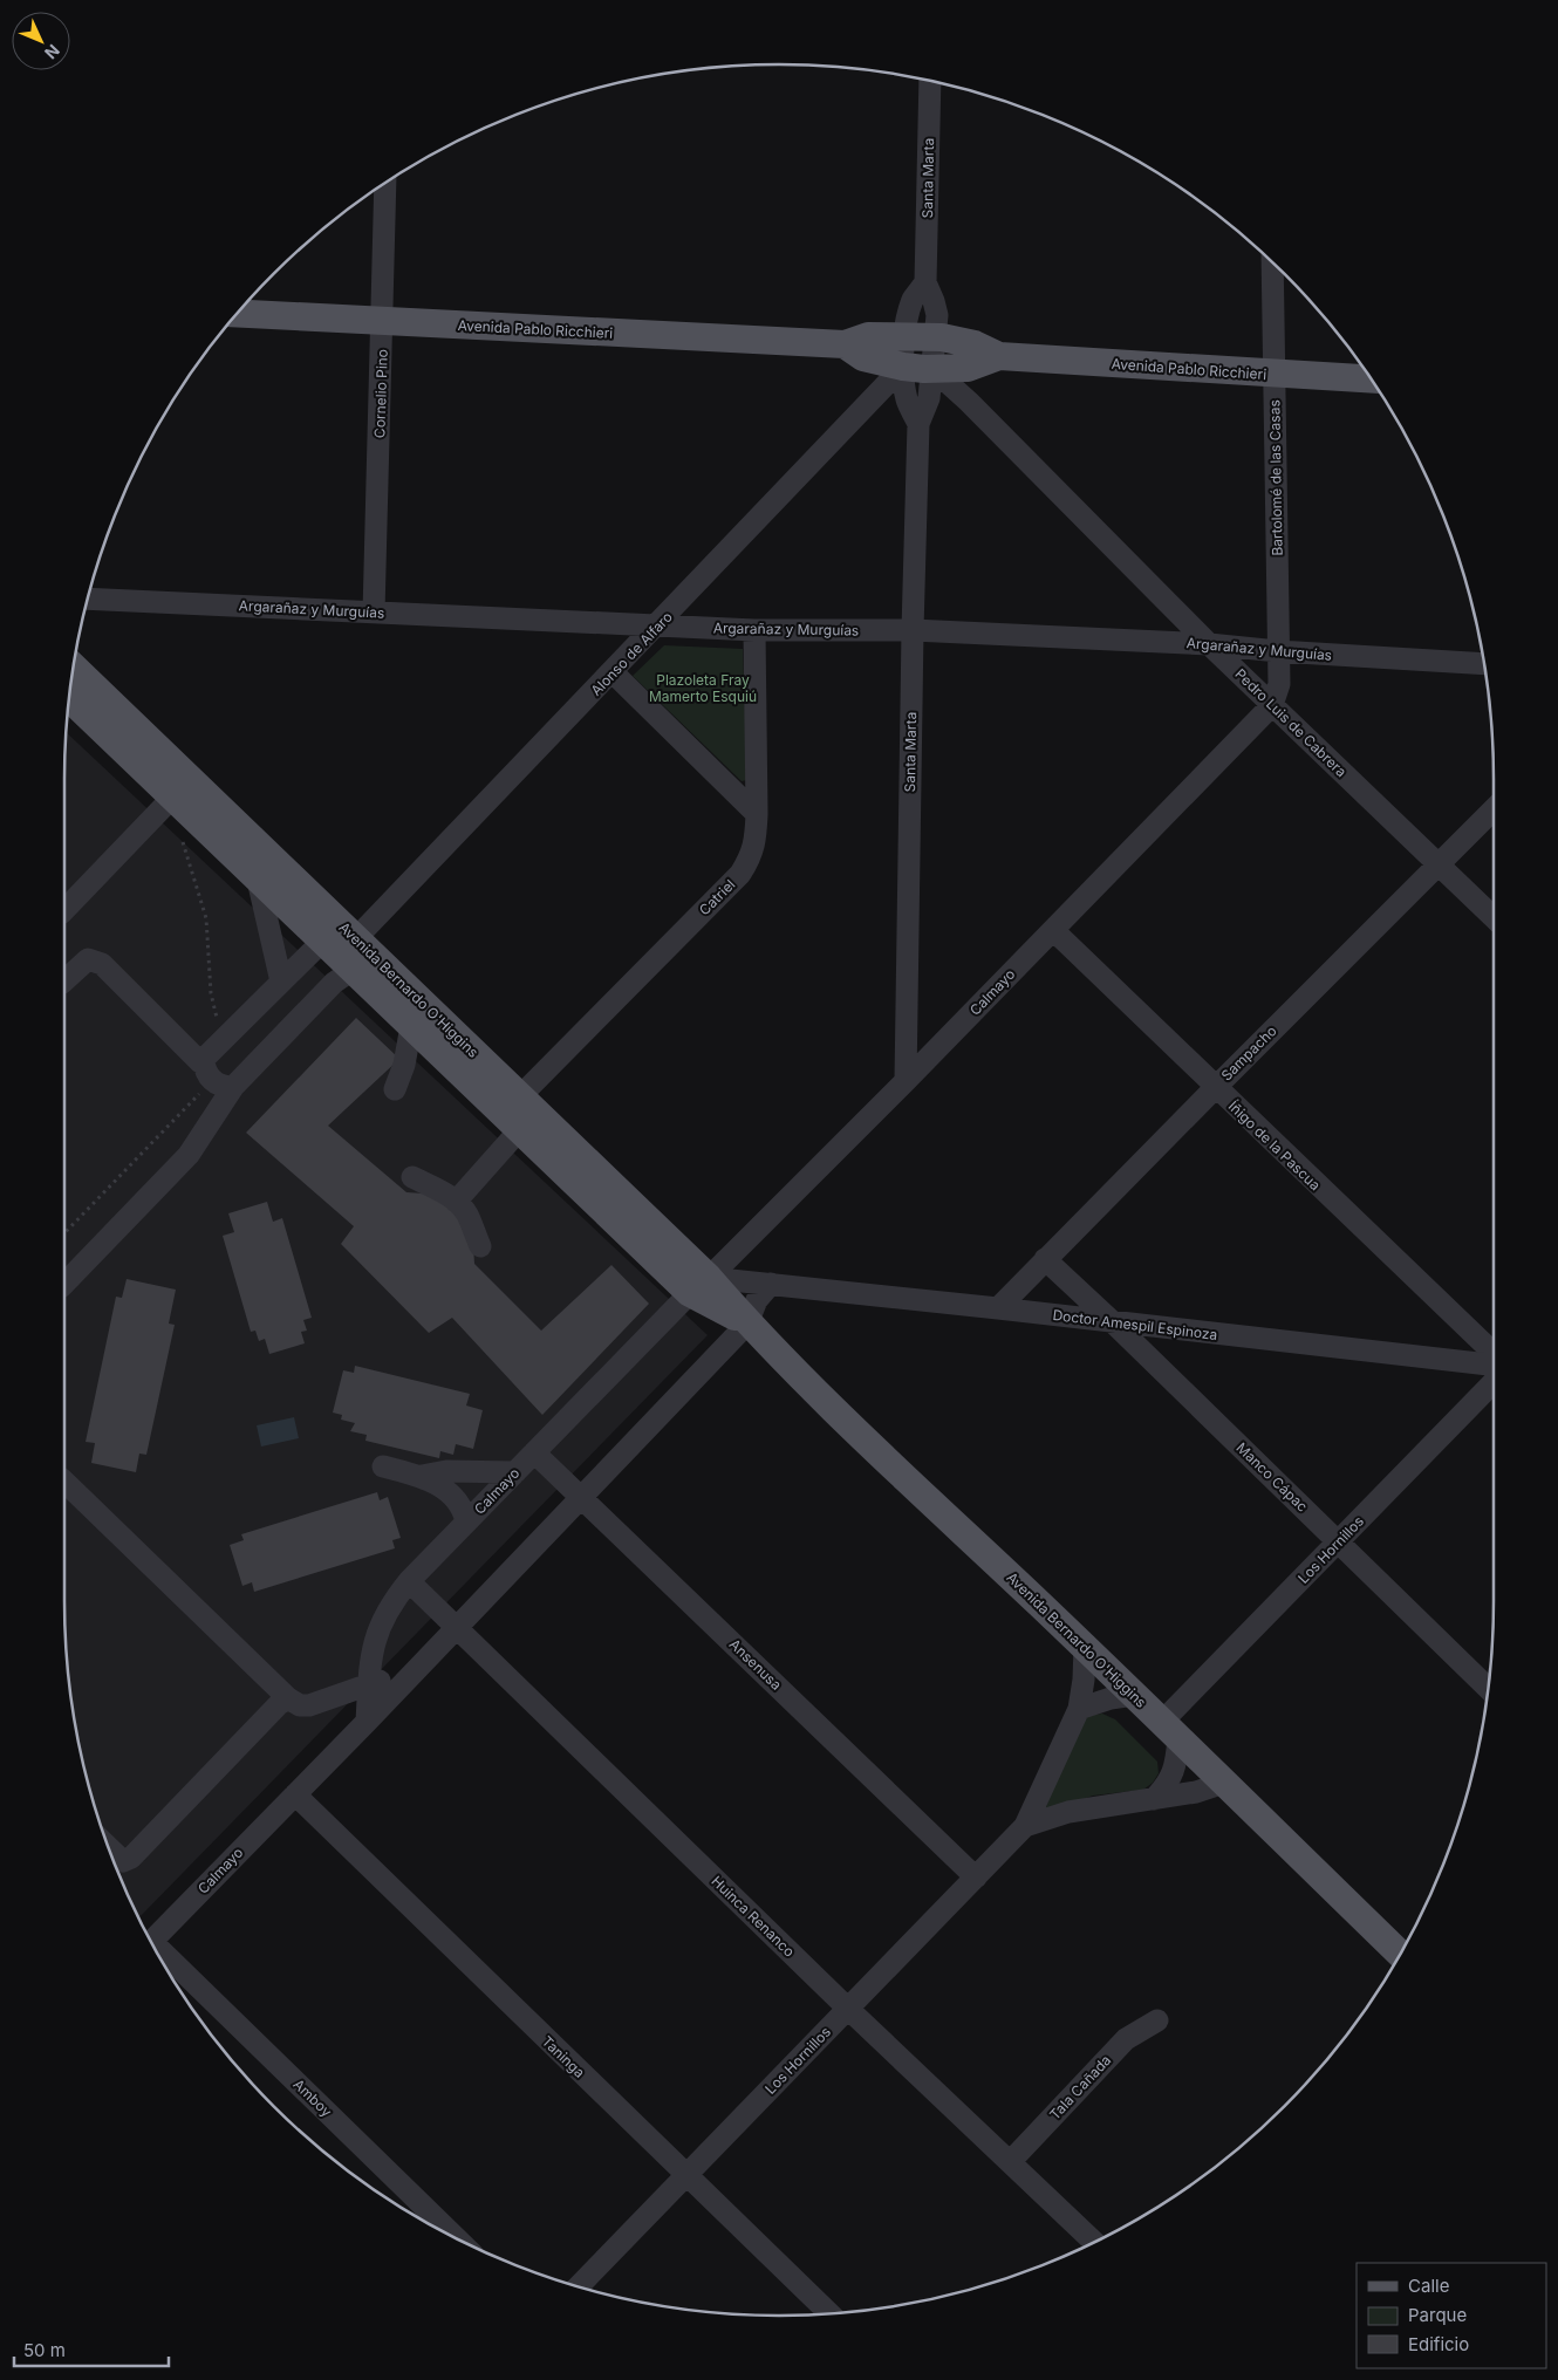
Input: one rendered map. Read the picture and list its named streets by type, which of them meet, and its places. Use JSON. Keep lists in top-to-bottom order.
{
  "streets": {
    "main road": ["Avenida Pablo Ricchieri", "Avenida Bernardo O'Higgins"],
    "street": [
      "Santa Marta",
      "Cornelio Pino",
      "Bartolomé de las Casas",
      "Argarañaz y Murguías",
      "Alonso de Alfaro",
      "Pedro Luis de Cabrera",
      "Catriel",
      "Calmayo",
      "Sampacho",
      "Íñigo de la Pascua",
      "Doctor Amespil Espinoza",
      "Manco Cápac",
      "Los Hornillos",
      "Ansenusa",
      "Huinca Renanco",
      "Taninga",
      "Tala Cañada",
      "Amboy"
    ]
  },
  "crossings": [
    ["Santa Marta", "Avenida Pablo Ricchieri"],
    ["Santa Marta", "Argarañaz y Murguías"],
    ["Santa Marta", "Alonso de Alfaro"],
    ["Santa Marta", "Pedro Luis de Cabrera"],
    ["Santa Marta", "Calmayo"],
    ["Avenida Pablo Ricchieri", "Cornelio Pino"],
    ["Avenida Pablo Ricchieri", "Bartolomé de las Casas"],
    ["Avenida Pablo Ricchieri", "Alonso de Alfaro"],
    ["Avenida Pablo Ricchieri", "Pedro Luis de Cabrera"],
    ["Cornelio Pino", "Argarañaz y Murguías"],
    ["Bartolomé de las Casas", "Argarañaz y Murguías"],
    ["Bartolomé de las Casas", "Pedro Luis de Cabrera"],
    ["Bartolomé de las Casas", "Calmayo"],
    ["Argarañaz y Murguías", "Alonso de Alfaro"],
    ["Argarañaz y Murguías", "Pedro Luis de Cabrera"],
    ["Argarañaz y Murguías", "Catriel"],
    ["Alonso de Alfaro", "Avenida Bernardo O'Higgins"],
    ["Pedro Luis de Cabrera", "Calmayo"],
    ["Pedro Luis de Cabrera", "Sampacho"],
    ["Catriel", "Avenida Bernardo O'Higgins"],
    ["Avenida Bernardo O'Higgins", "Calmayo"],
    ["Avenida Bernardo O'Higgins", "Doctor Amespil Espinoza"],
    ["Avenida Bernardo O'Higgins", "Los Hornillos"],
    ["Calmayo", "Íñigo de la Pascua"],
    ["Calmayo", "Doctor Amespil Espinoza"],
    ["Calmayo", "Ansenusa"],
    ["Calmayo", "Huinca Renanco"],
    ["Calmayo", "Taninga"],
    ["Sampacho", "Íñigo de la Pascua"],
    ["Sampacho", "Doctor Amespil Espinoza"],
    ["Sampacho", "Manco Cápac"],
    ["Doctor Amespil Espinoza", "Manco Cápac"],
    ["Manco Cápac", "Los Hornillos"],
    ["Los Hornillos", "Ansenusa"],
    ["Los Hornillos", "Huinca Renanco"],
    ["Los Hornillos", "Taninga"],
    ["Huinca Renanco", "Tala Cañada"]
  ],
  "parks": ["Plazoleta Fray Mamerto Esquiú"],
  "legend": ["Calle", "Parque", "Edificio"],
  "scale_bar": "50 m",
  "north": "bottom right"
}
